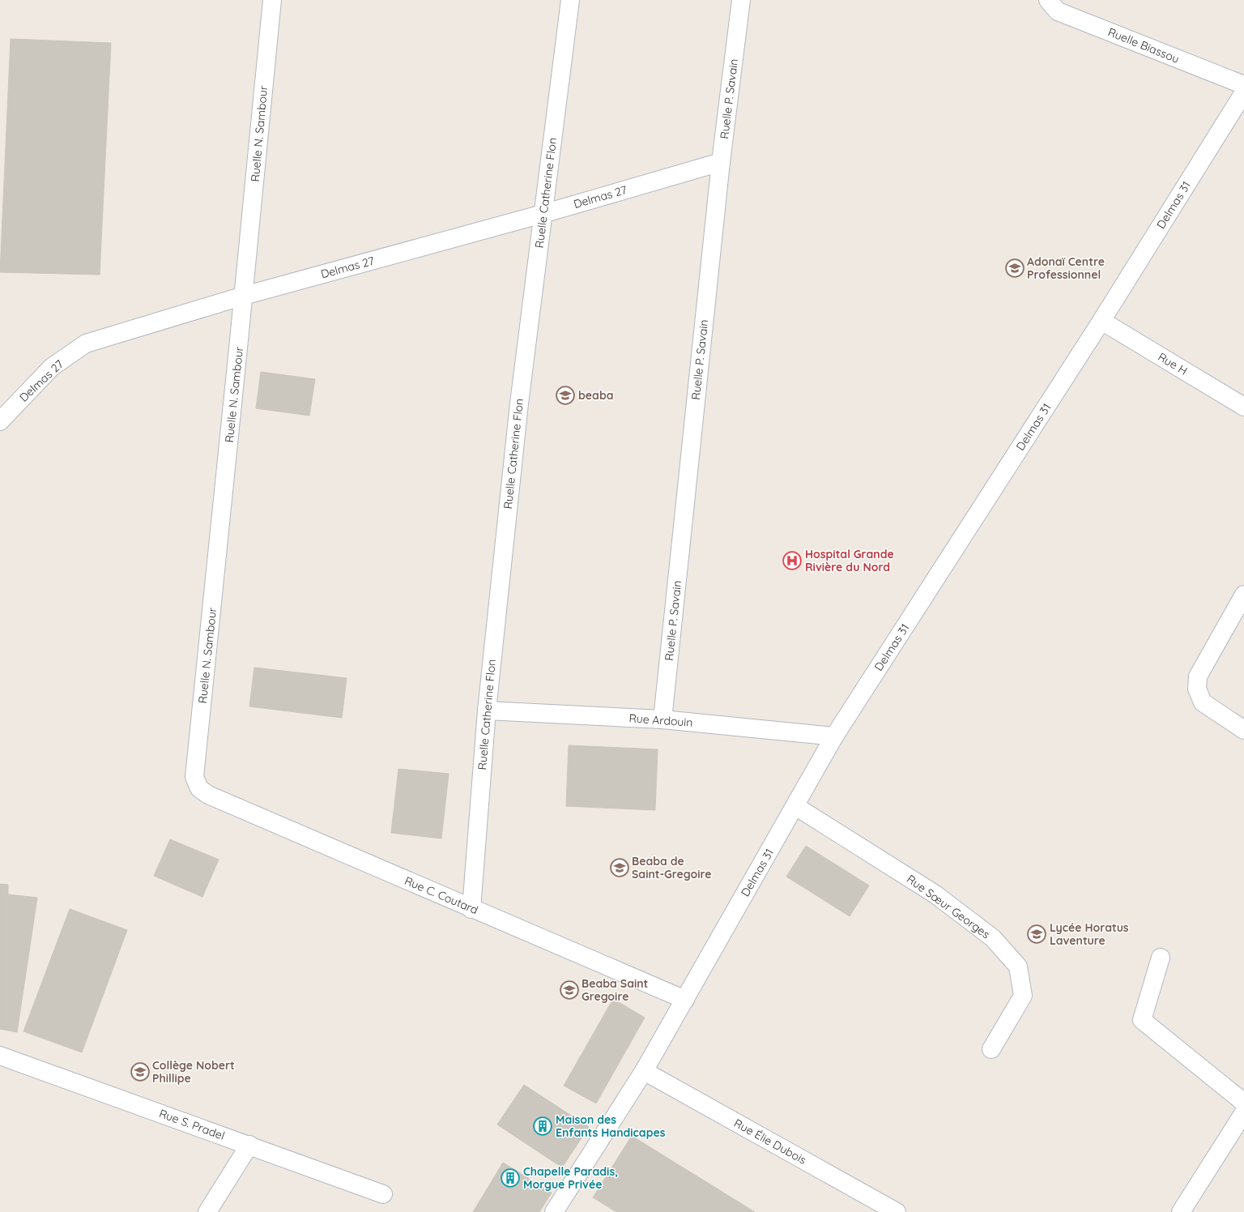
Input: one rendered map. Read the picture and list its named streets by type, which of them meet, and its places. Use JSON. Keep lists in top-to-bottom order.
{
  "streets": {
    "street": [
      "Ruelle Biassou",
      "Ruelle P. Savain",
      "Ruelle N. Sambour",
      "Ruelle Catherine Flon",
      "Delmas 27",
      "Delmas 31",
      "Rue H",
      "Rue Ardouin",
      "Rue C. Coutard",
      "Rue Sœur Georges",
      "Rue S. Pradel",
      "Rue Élie Dubois"
    ]
  },
  "crossings": [
    ["Ruelle P. Savain", "Delmas 27"],
    ["Ruelle P. Savain", "Rue Ardouin"],
    ["Ruelle N. Sambour", "Delmas 27"],
    ["Ruelle N. Sambour", "Rue C. Coutard"],
    ["Ruelle Catherine Flon", "Delmas 27"],
    ["Ruelle Catherine Flon", "Rue Ardouin"],
    ["Ruelle Catherine Flon", "Rue C. Coutard"],
    ["Delmas 31", "Rue H"],
    ["Delmas 31", "Rue Ardouin"],
    ["Delmas 31", "Rue C. Coutard"],
    ["Delmas 31", "Rue Sœur Georges"],
    ["Delmas 31", "Rue Élie Dubois"]
  ],
  "places": {
    "school or university": [
      "Adonaï Centre Professionnel",
      "beaba",
      "Beaba de Saint-Gregoire",
      "Lycée Horatus Laventure",
      "Beaba Saint Gregoire",
      "Collège Nobert Phillipe"
    ],
    "hospital": ["Hospital Grande Rivière du Nord"],
    "building": ["Maison des Enfants Handicapes", "Chapelle Paradis, Morgue Privée"]
  }
}
